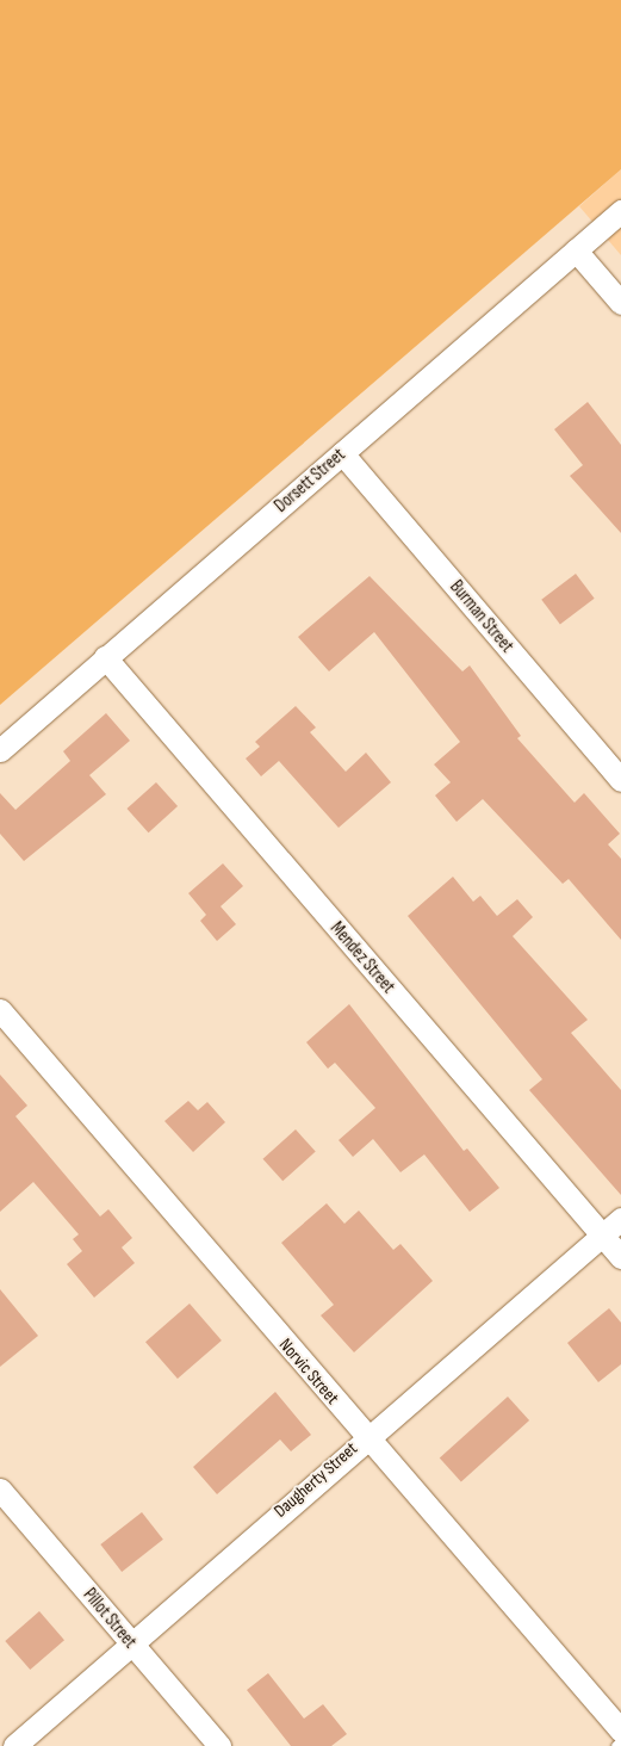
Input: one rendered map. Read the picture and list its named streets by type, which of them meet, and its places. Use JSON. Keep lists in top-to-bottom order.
{
  "streets": {
    "street": [
      "Dorsett Street",
      "Burman Street",
      "Mendez Street",
      "Norvic Street",
      "Daugherty Street",
      "Pillot Street"
    ]
  },
  "crossings": [
    ["Dorsett Street", "Burman Street"],
    ["Dorsett Street", "Mendez Street"],
    ["Mendez Street", "Daugherty Street"],
    ["Norvic Street", "Daugherty Street"],
    ["Daugherty Street", "Pillot Street"]
  ]
}
